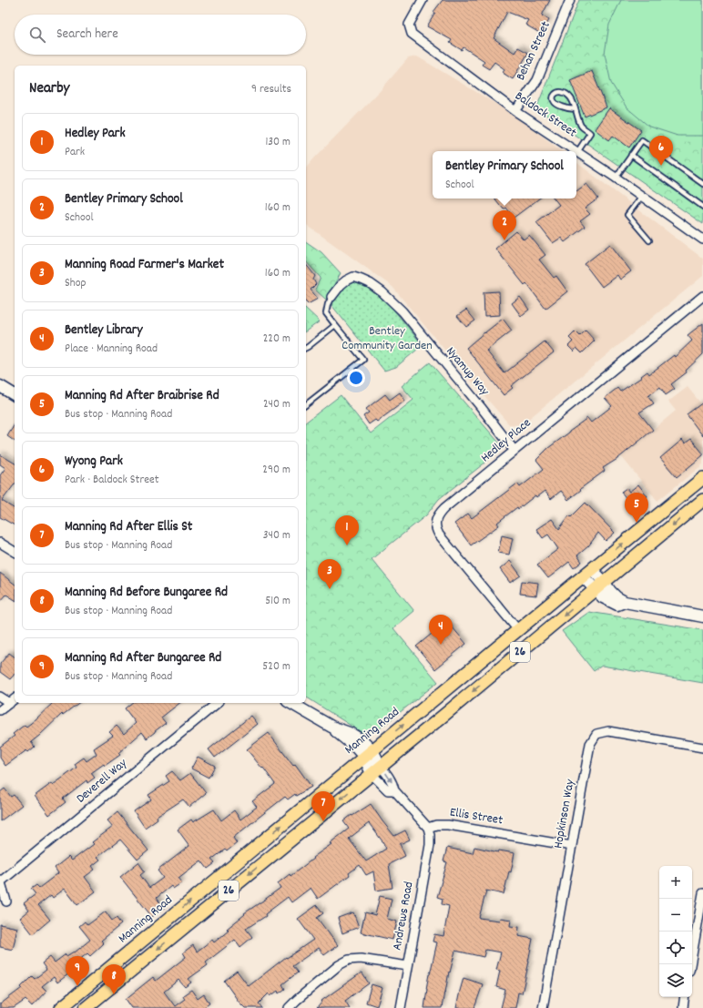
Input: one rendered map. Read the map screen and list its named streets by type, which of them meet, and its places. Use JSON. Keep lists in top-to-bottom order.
{
  "streets": {
    "main road": ["26", "Manning Road"],
    "street": [
      "Behan Street",
      "Baldock Street",
      "Nyamup Way",
      "Hedley Place",
      "Deverell Way",
      "Hopkinson Way",
      "Ellis Street",
      "Andrews Road"
    ]
  },
  "crossings": [
    ["Behan Street", "Baldock Street"],
    ["Nyamup Way", "Hedley Place"],
    ["Hedley Place", "Manning Road"],
    ["Hopkinson Way", "Ellis Street"],
    ["Ellis Street", "Andrews Road"]
  ],
  "parks": ["Bentley Community Garden"],
  "page": {
    "search": "Search here",
    "heading": ["Nearby", "9 results"],
    "list": [
      {
        "mark": "1",
        "name": "Hedley Park",
        "note": "Park",
        "value": "130 m"
      },
      {
        "mark": "2",
        "name": "Bentley Primary School",
        "note": "School",
        "value": "160 m"
      },
      {
        "mark": "3",
        "name": "Manning Road Farmer's Market",
        "note": "Shop",
        "value": "160 m"
      },
      {
        "mark": "4",
        "name": "Bentley Library",
        "note": "Place · Manning Road",
        "value": "220 m"
      },
      {
        "mark": "5",
        "name": "Manning Rd After Braibrise Rd",
        "note": "Bus stop · Manning Road",
        "value": "240 m"
      },
      {
        "mark": "6",
        "name": "Wyong Park",
        "note": "Park · Baldock Street",
        "value": "290 m"
      },
      {
        "mark": "7",
        "name": "Manning Rd After Ellis St",
        "note": "Bus stop · Manning Road",
        "value": "340 m"
      },
      {
        "mark": "8",
        "name": "Manning Rd Before Bungaree Rd",
        "note": "Bus stop · Manning Road",
        "value": "510 m"
      },
      {
        "mark": "9",
        "name": "Manning Rd After Bungaree Rd",
        "note": "Bus stop · Manning Road",
        "value": "520 m"
      }
    ],
    "pins": [
      "6",
      "2",
      "5",
      "1",
      "3",
      "4",
      "7",
      "9",
      "8"
    ],
    "popup": ["Bentley Primary School", "School"],
    "map_buttons": ["+", "−"]
  }
}
